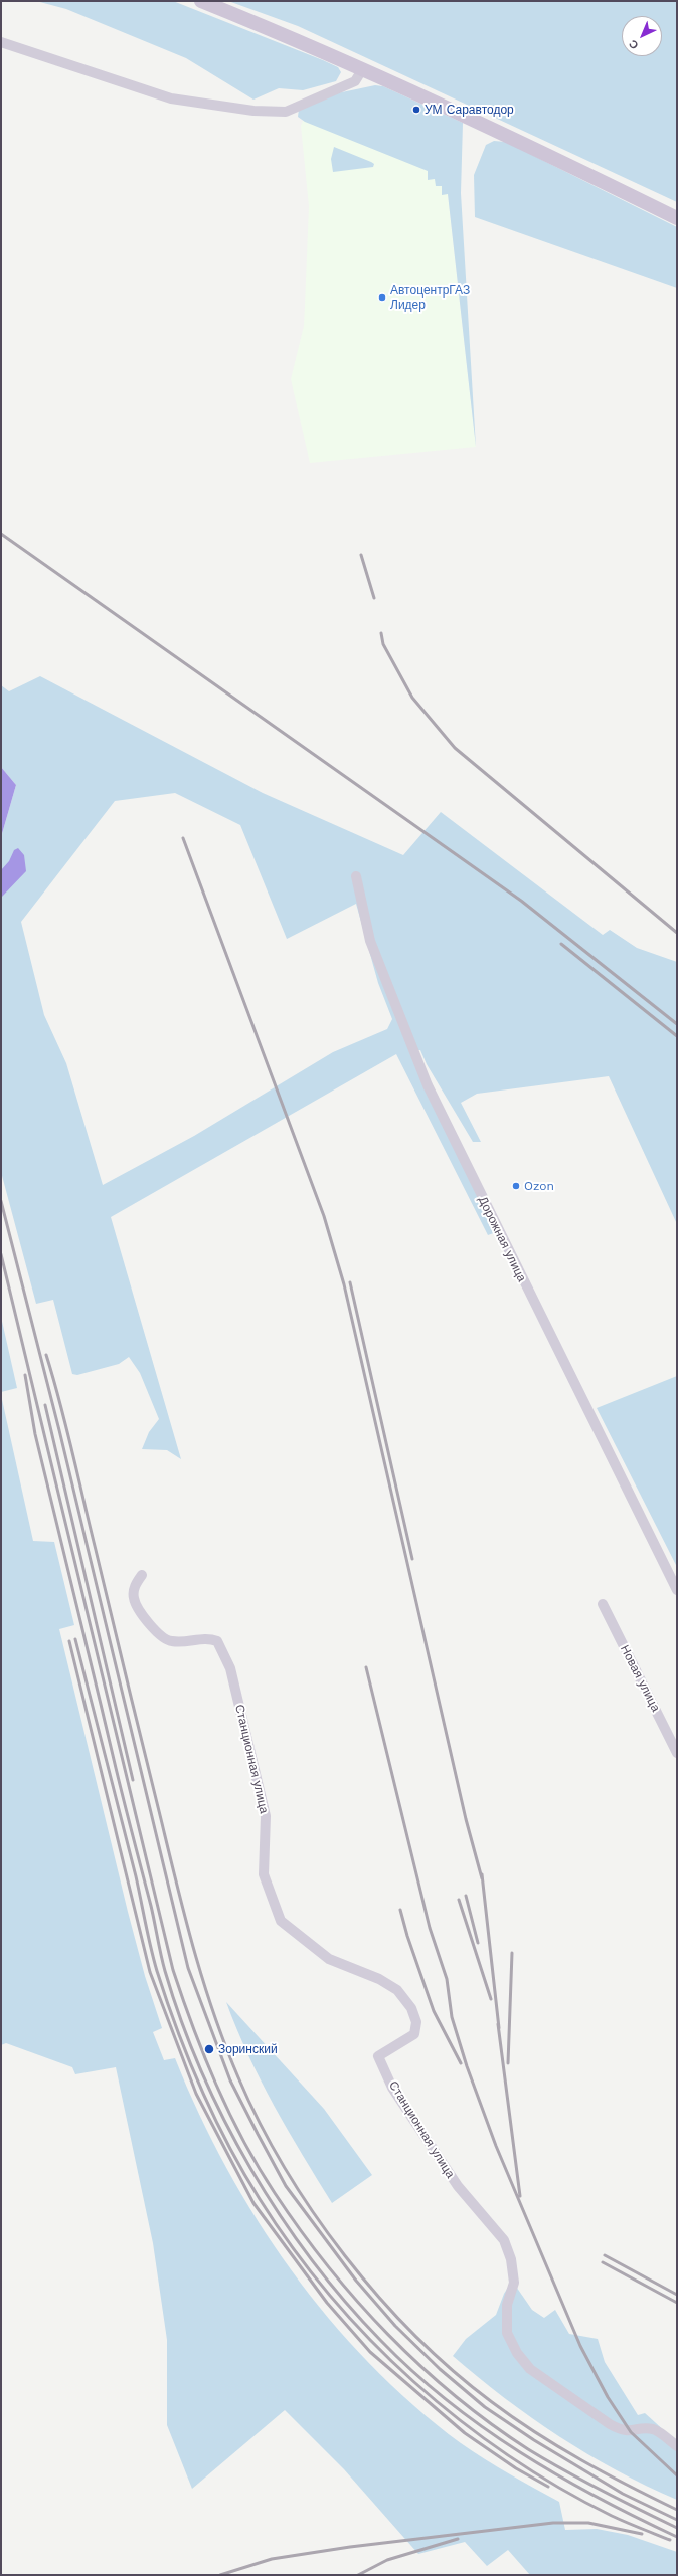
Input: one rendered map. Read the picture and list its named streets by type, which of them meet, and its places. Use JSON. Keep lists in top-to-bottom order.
{
  "streets": {
    "street": ["Дорожная улица", "Новая улица", "Станционная улица"]
  },
  "places": [
    "УМ Саравтодор",
    "АвтоцентрГАЗ Лидер",
    "Ozon",
    "Зоринский"
  ],
  "north": "bottom left"
}
